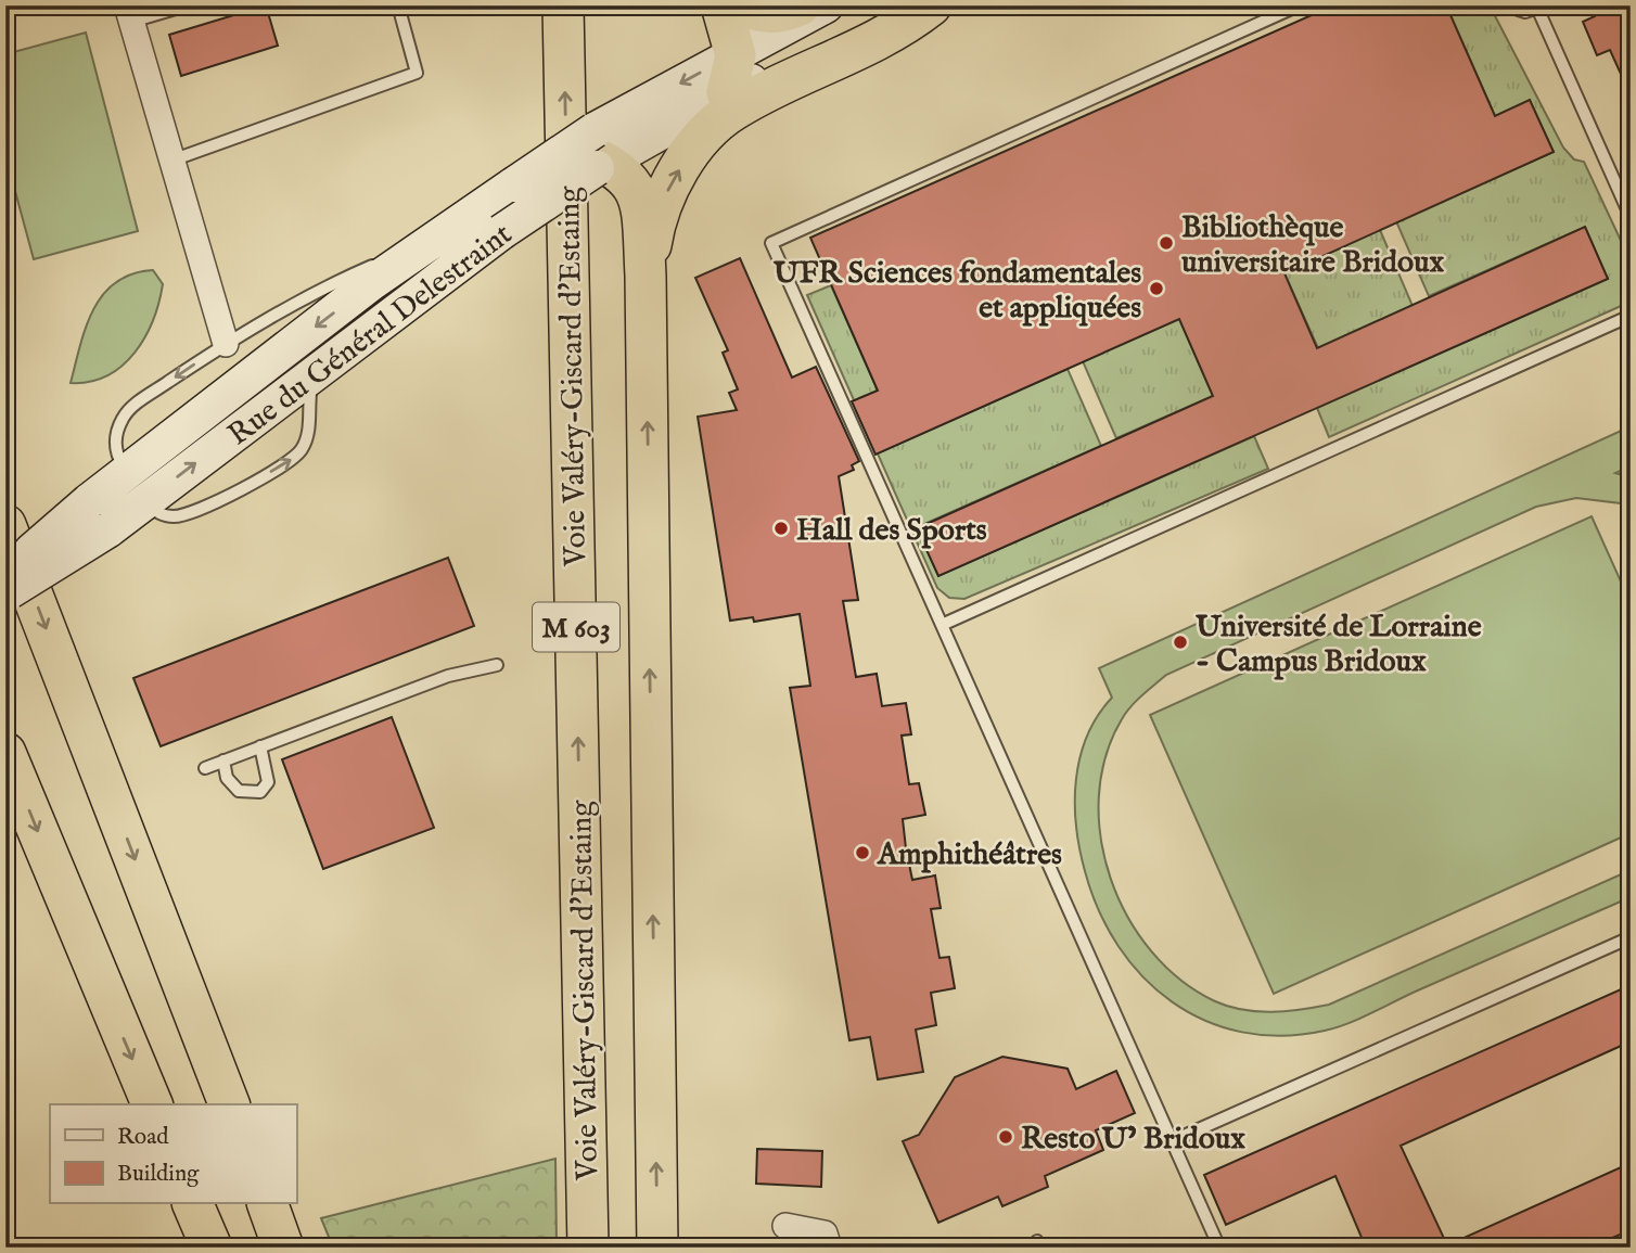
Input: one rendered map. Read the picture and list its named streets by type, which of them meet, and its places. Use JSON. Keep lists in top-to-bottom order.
{
  "streets": {
    "highway": ["Voie Valéry-Giscard d'Estaing", "M 603"],
    "main road": ["Rue du Général Delestraint"]
  },
  "places": [
    "Bibliothèque universitaire Bridoux",
    "UFR Sciences fondamentales et appliquées",
    "Hall des Sports",
    "Université de Lorraine - Campus Bridoux",
    "Amphithéâtres",
    "Resto U’ Bridoux"
  ],
  "legend": ["Road", "Building"]
}
